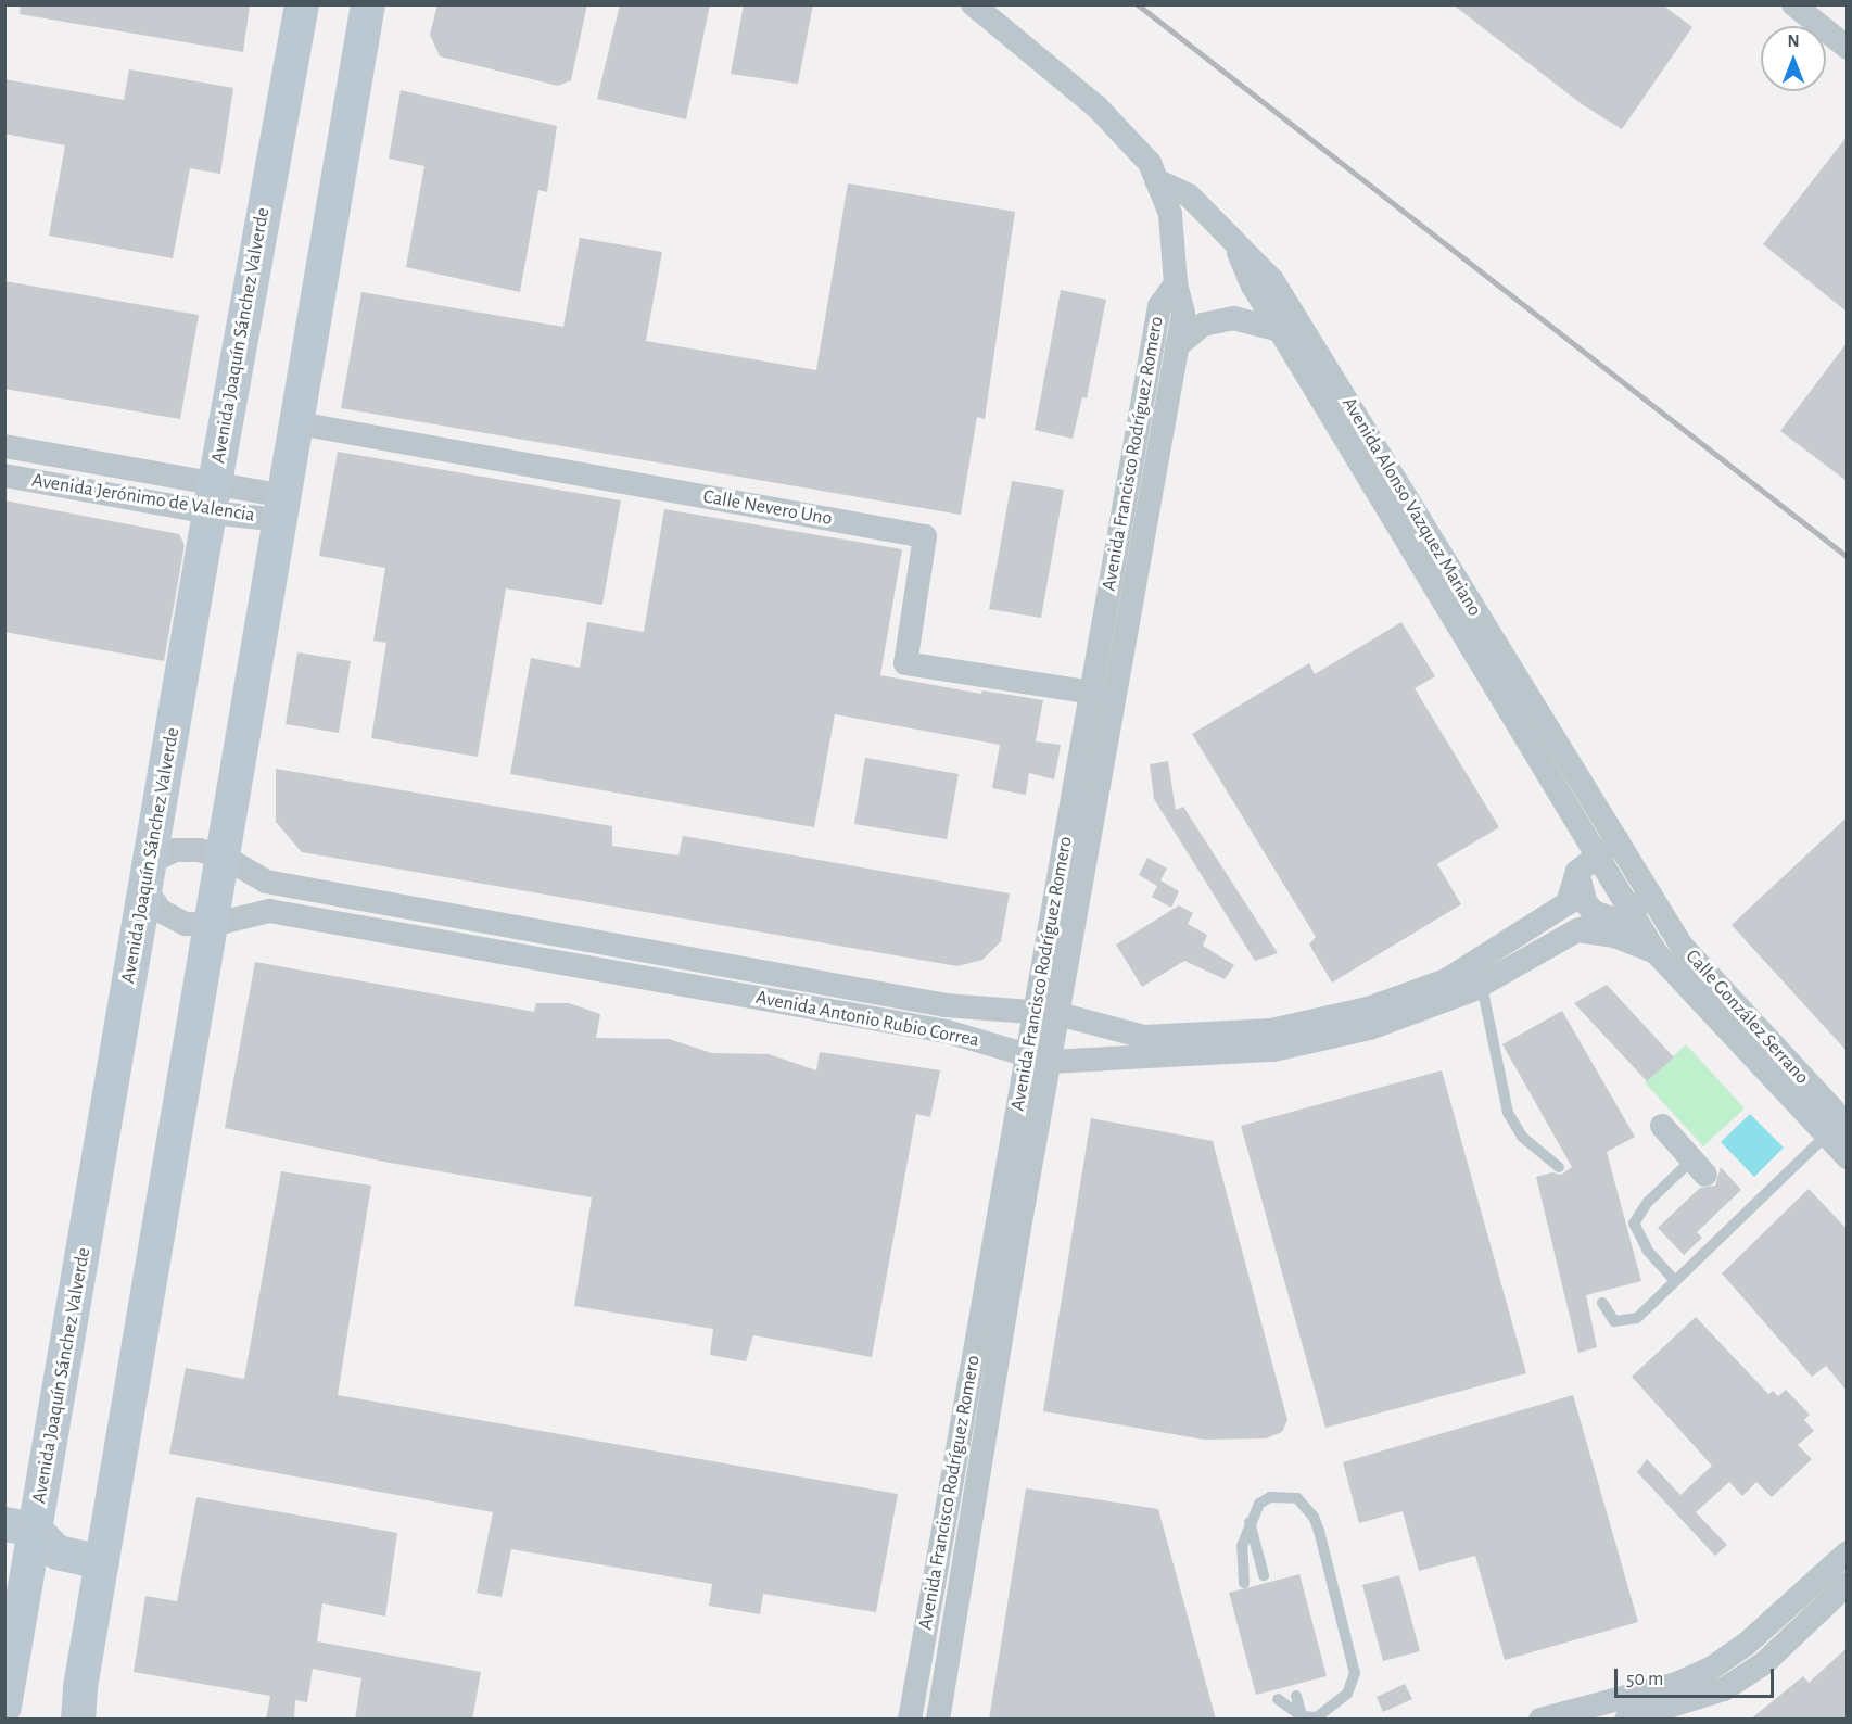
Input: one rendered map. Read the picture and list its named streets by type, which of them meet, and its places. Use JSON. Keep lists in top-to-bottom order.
{
  "streets": {
    "main road": ["Avenida Joaquín Sánchez Valverde"],
    "street": [
      "Avenida Francisco Rodríguez Romero",
      "Avenida Jerónimo de Valencia",
      "Avenida Alonso Vazquez Mariano",
      "Calle Nevero Uno",
      "Calle González Serrano",
      "Avenida Antonio Rubio Correa"
    ]
  },
  "crossings": [
    ["Avenida Joaquín Sánchez Valverde", "Avenida Jerónimo de Valencia"],
    ["Avenida Joaquín Sánchez Valverde", "Avenida Antonio Rubio Correa"],
    ["Avenida Francisco Rodríguez Romero", "Calle Nevero Uno"],
    ["Avenida Francisco Rodríguez Romero", "Avenida Antonio Rubio Correa"],
    ["Avenida Alonso Vazquez Mariano", "Calle González Serrano"],
    ["Avenida Alonso Vazquez Mariano", "Avenida Antonio Rubio Correa"],
    ["Calle González Serrano", "Avenida Antonio Rubio Correa"]
  ],
  "scale_bar": "50 m",
  "north": "top"
}
